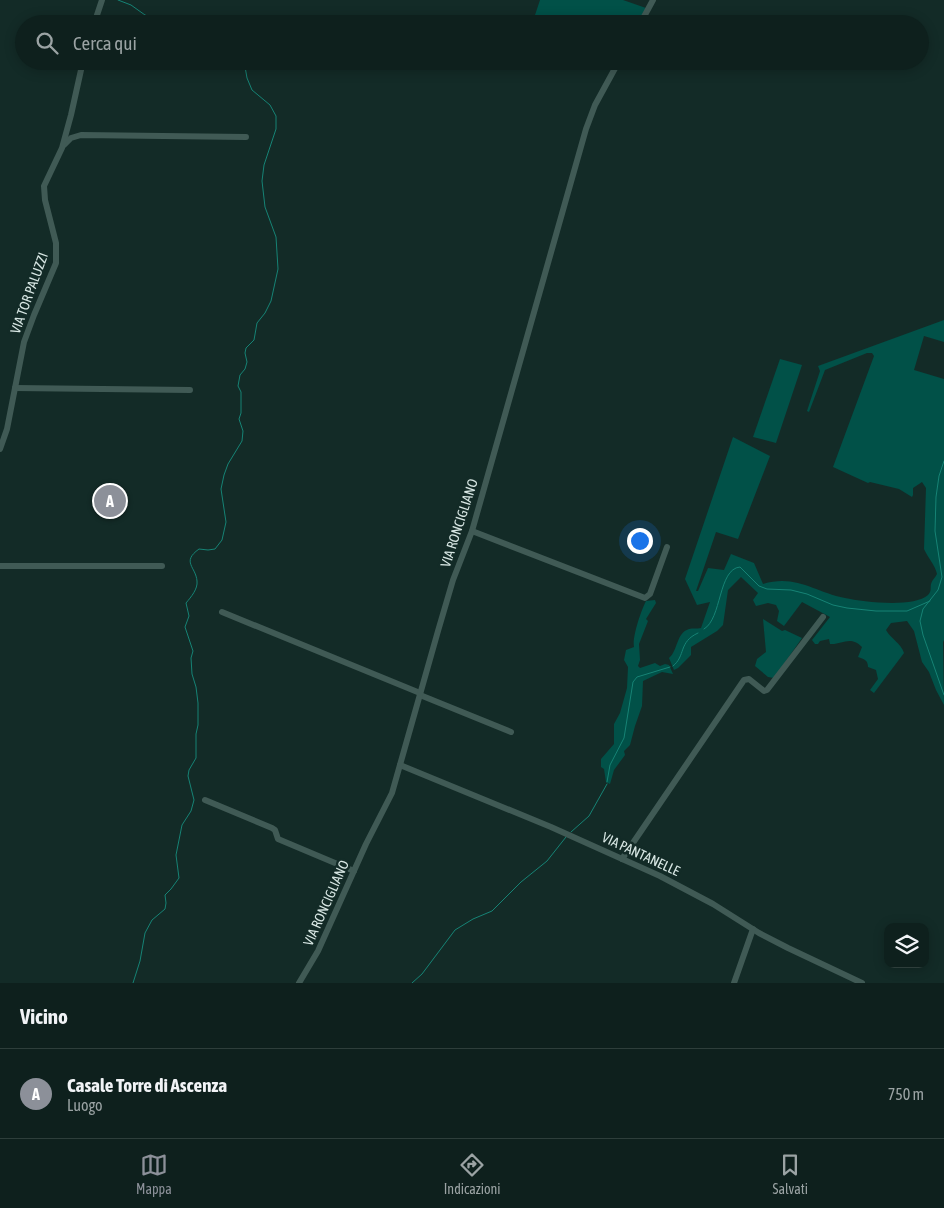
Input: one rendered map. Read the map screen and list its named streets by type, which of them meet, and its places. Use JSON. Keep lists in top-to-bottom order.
{
  "streets": {
    "street": ["VIA TOR PALUZZI", "VIA RONCIGLIANO", "VIA PANTANELLE"]
  },
  "crossings": [
    ["VIA RONCIGLIANO", "VIA PANTANELLE"]
  ],
  "page": {
    "search": "Cerca qui",
    "pins": "A",
    "heading": "Vicino",
    "list": [
      {
        "mark": "A",
        "name": "Casale Torre di Ascenza",
        "note": "Luogo",
        "value": "750 m"
      }
    ],
    "nav": ["Mappa", "Indicazioni", "Salvati"]
  }
}
